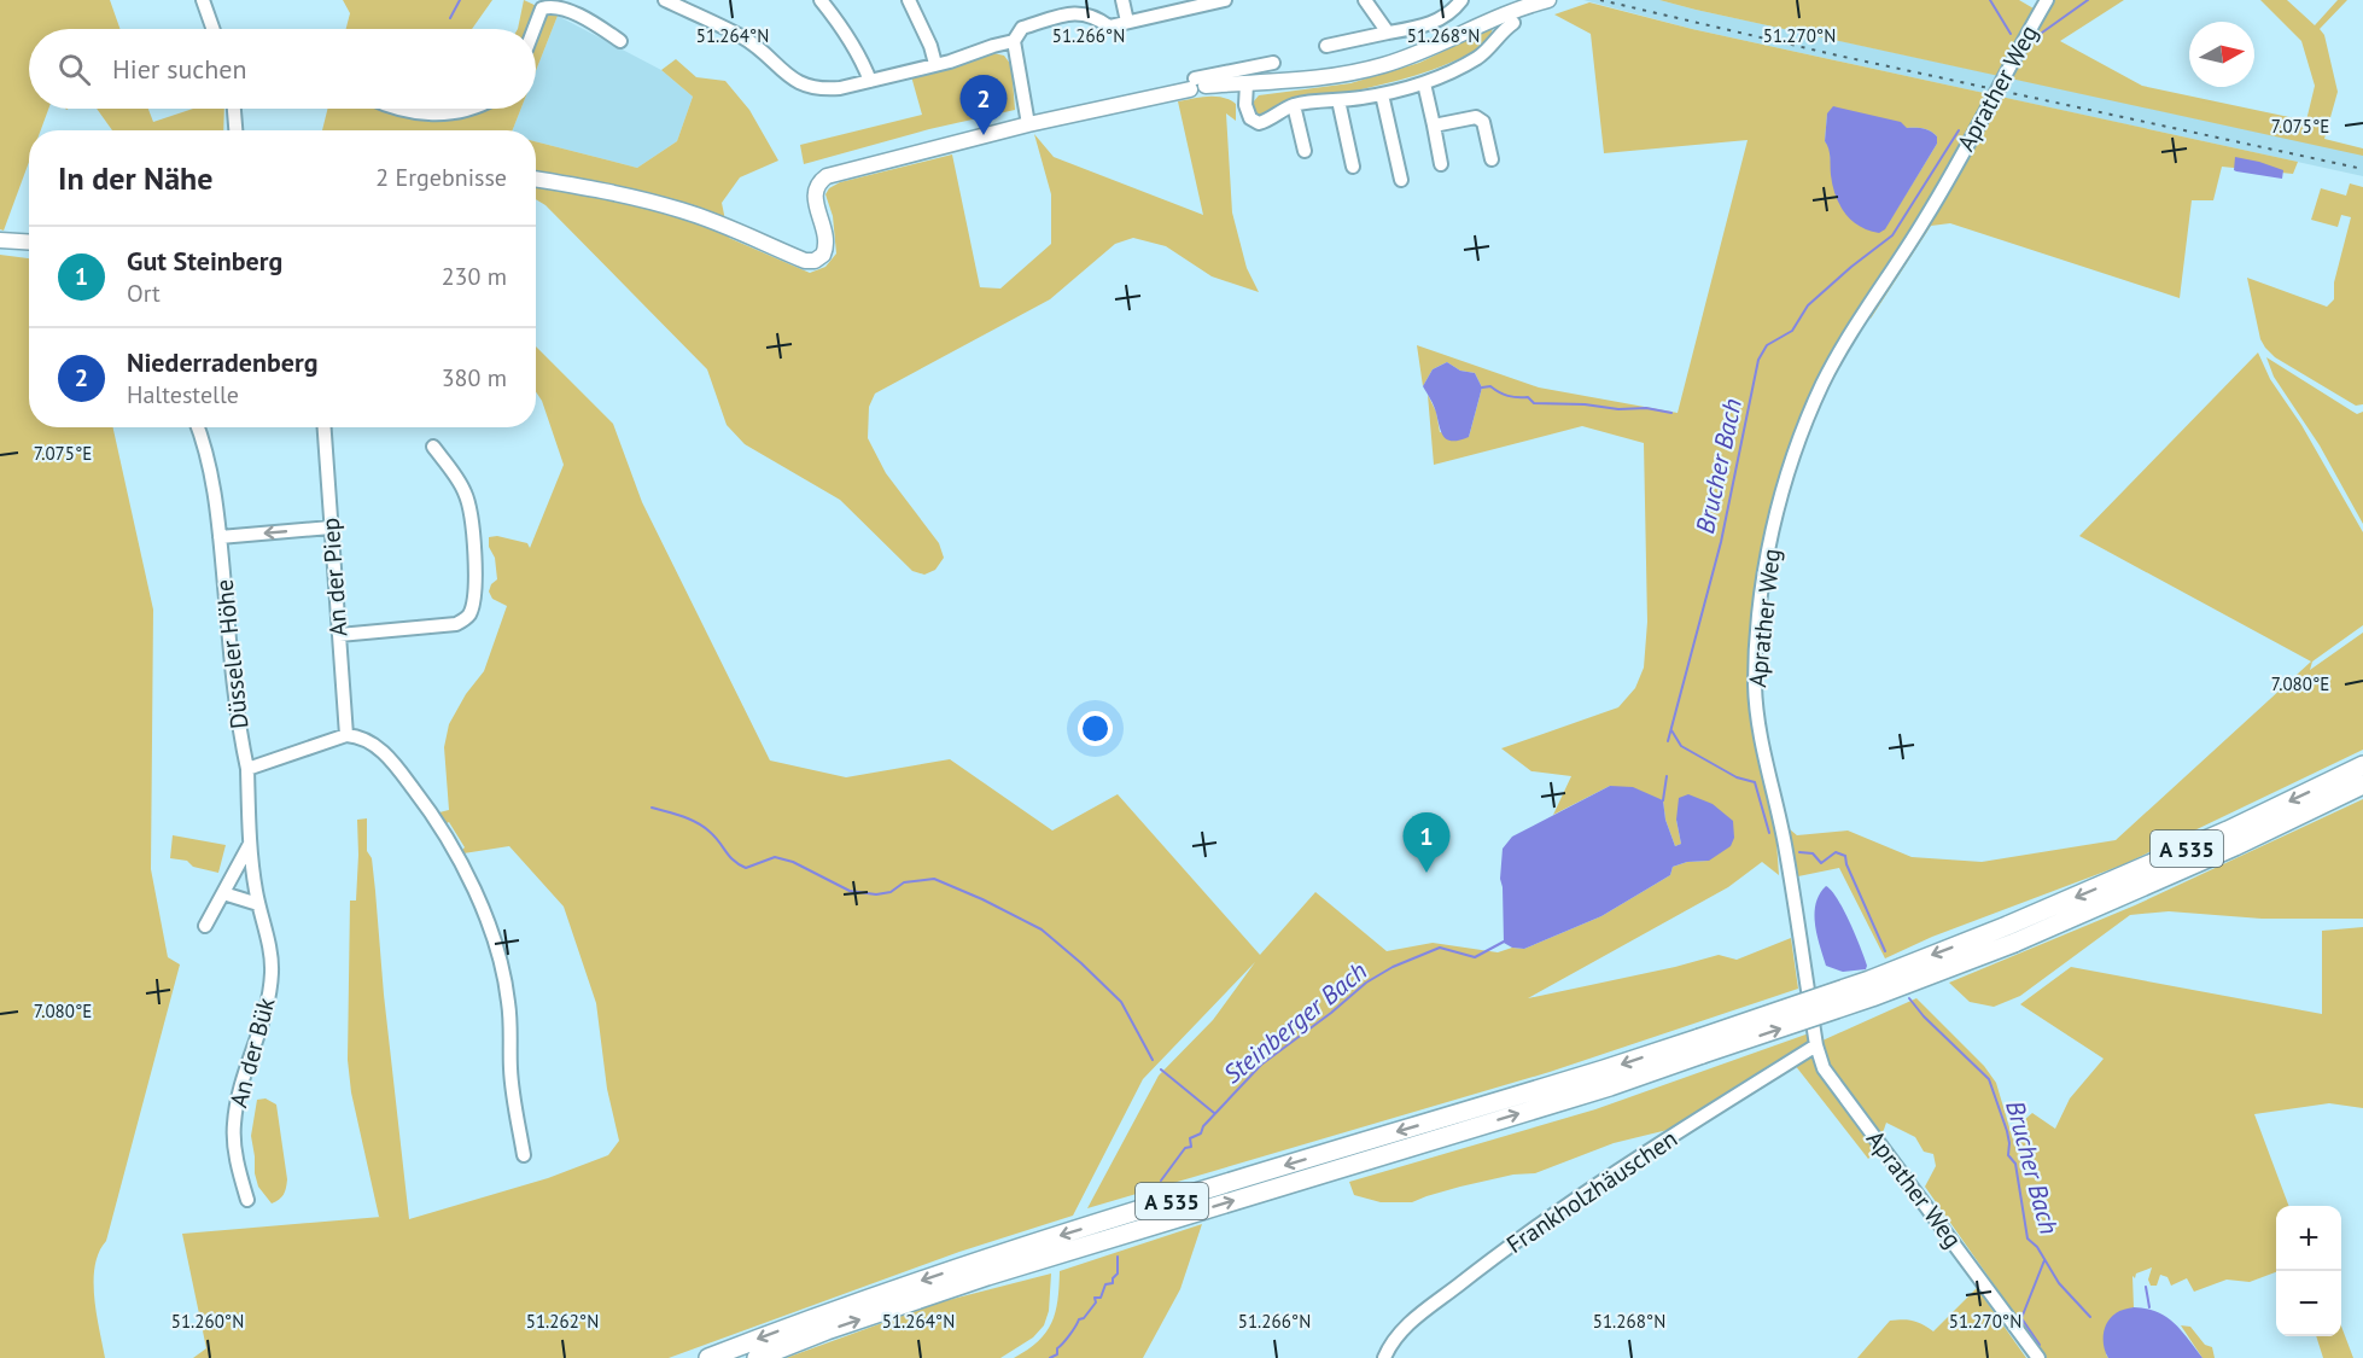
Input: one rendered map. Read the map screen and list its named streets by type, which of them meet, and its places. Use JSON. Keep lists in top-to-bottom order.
{
  "streets": {
    "highway": ["A 535"],
    "street": [
      "Aprather Weg",
      "An der Piep",
      "Düsseler Höhe",
      "An der Bük",
      "Frankholzhäuschen"
    ]
  },
  "crossings": [
    ["Aprather Weg", "Frankholzhäuschen"],
    ["Düsseler Höhe", "An der Bük"]
  ],
  "water": ["Brucher Bach", "Steinberger Bach"],
  "north": "right",
  "page": {
    "search": "Hier suchen",
    "pins": ["2", "1"],
    "heading": ["In der Nähe", "2 Ergebnisse"],
    "list": [
      {
        "mark": "1",
        "name": "Gut Steinberg",
        "note": "Ort",
        "value": "230 m"
      },
      {
        "mark": "2",
        "name": "Niederradenberg",
        "note": "Haltestelle",
        "value": "380 m"
      }
    ],
    "map_buttons": ["+", "−"]
  },
  "coordinates": [
    "51.264°N",
    "51.266°N",
    "51.268°N",
    "51.270°N",
    "7.075°E",
    "7.080°E",
    "51.260°N",
    "51.262°N"
  ]
}
